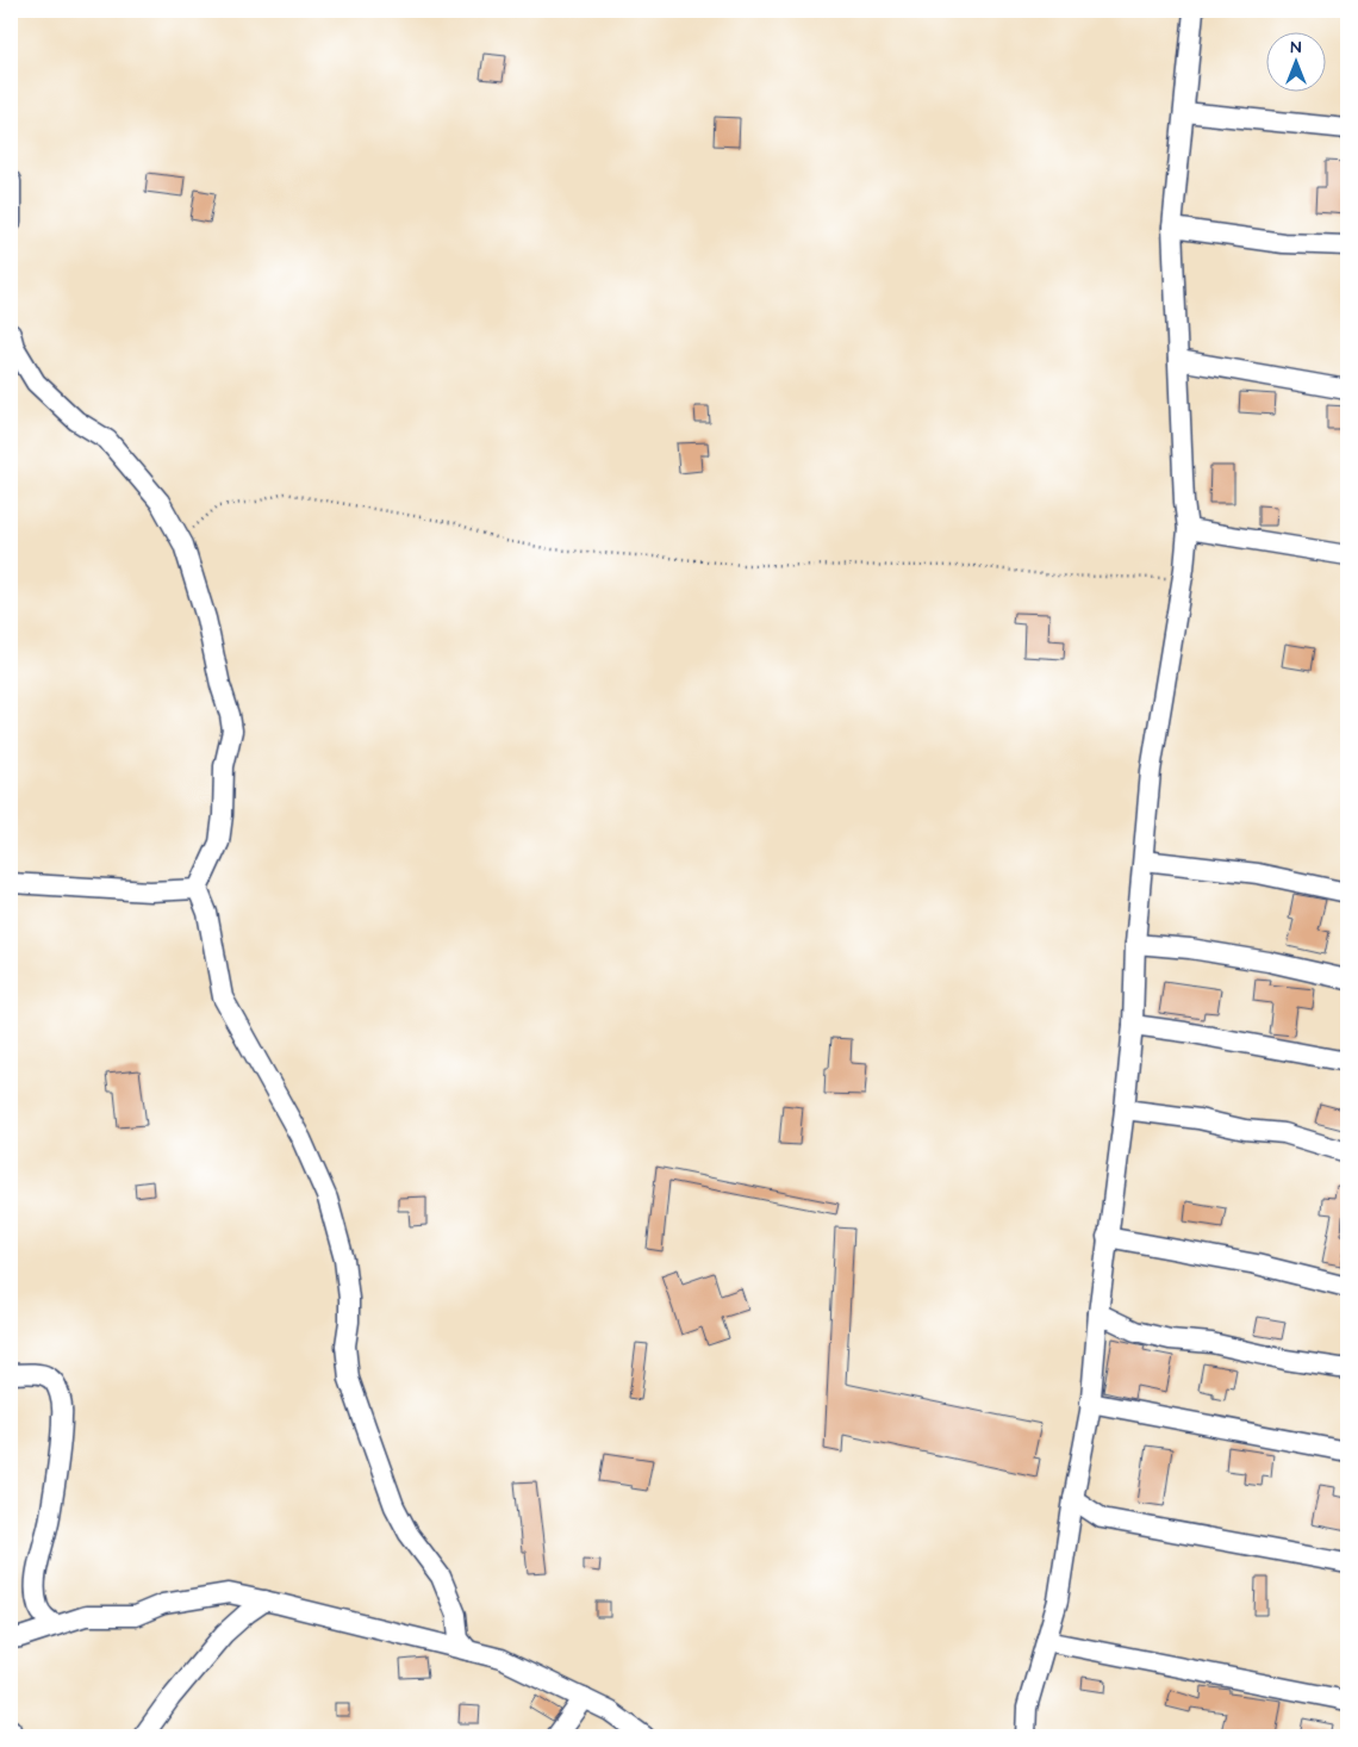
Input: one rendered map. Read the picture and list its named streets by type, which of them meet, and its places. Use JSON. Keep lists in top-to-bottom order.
{
  "north": "top"
}
